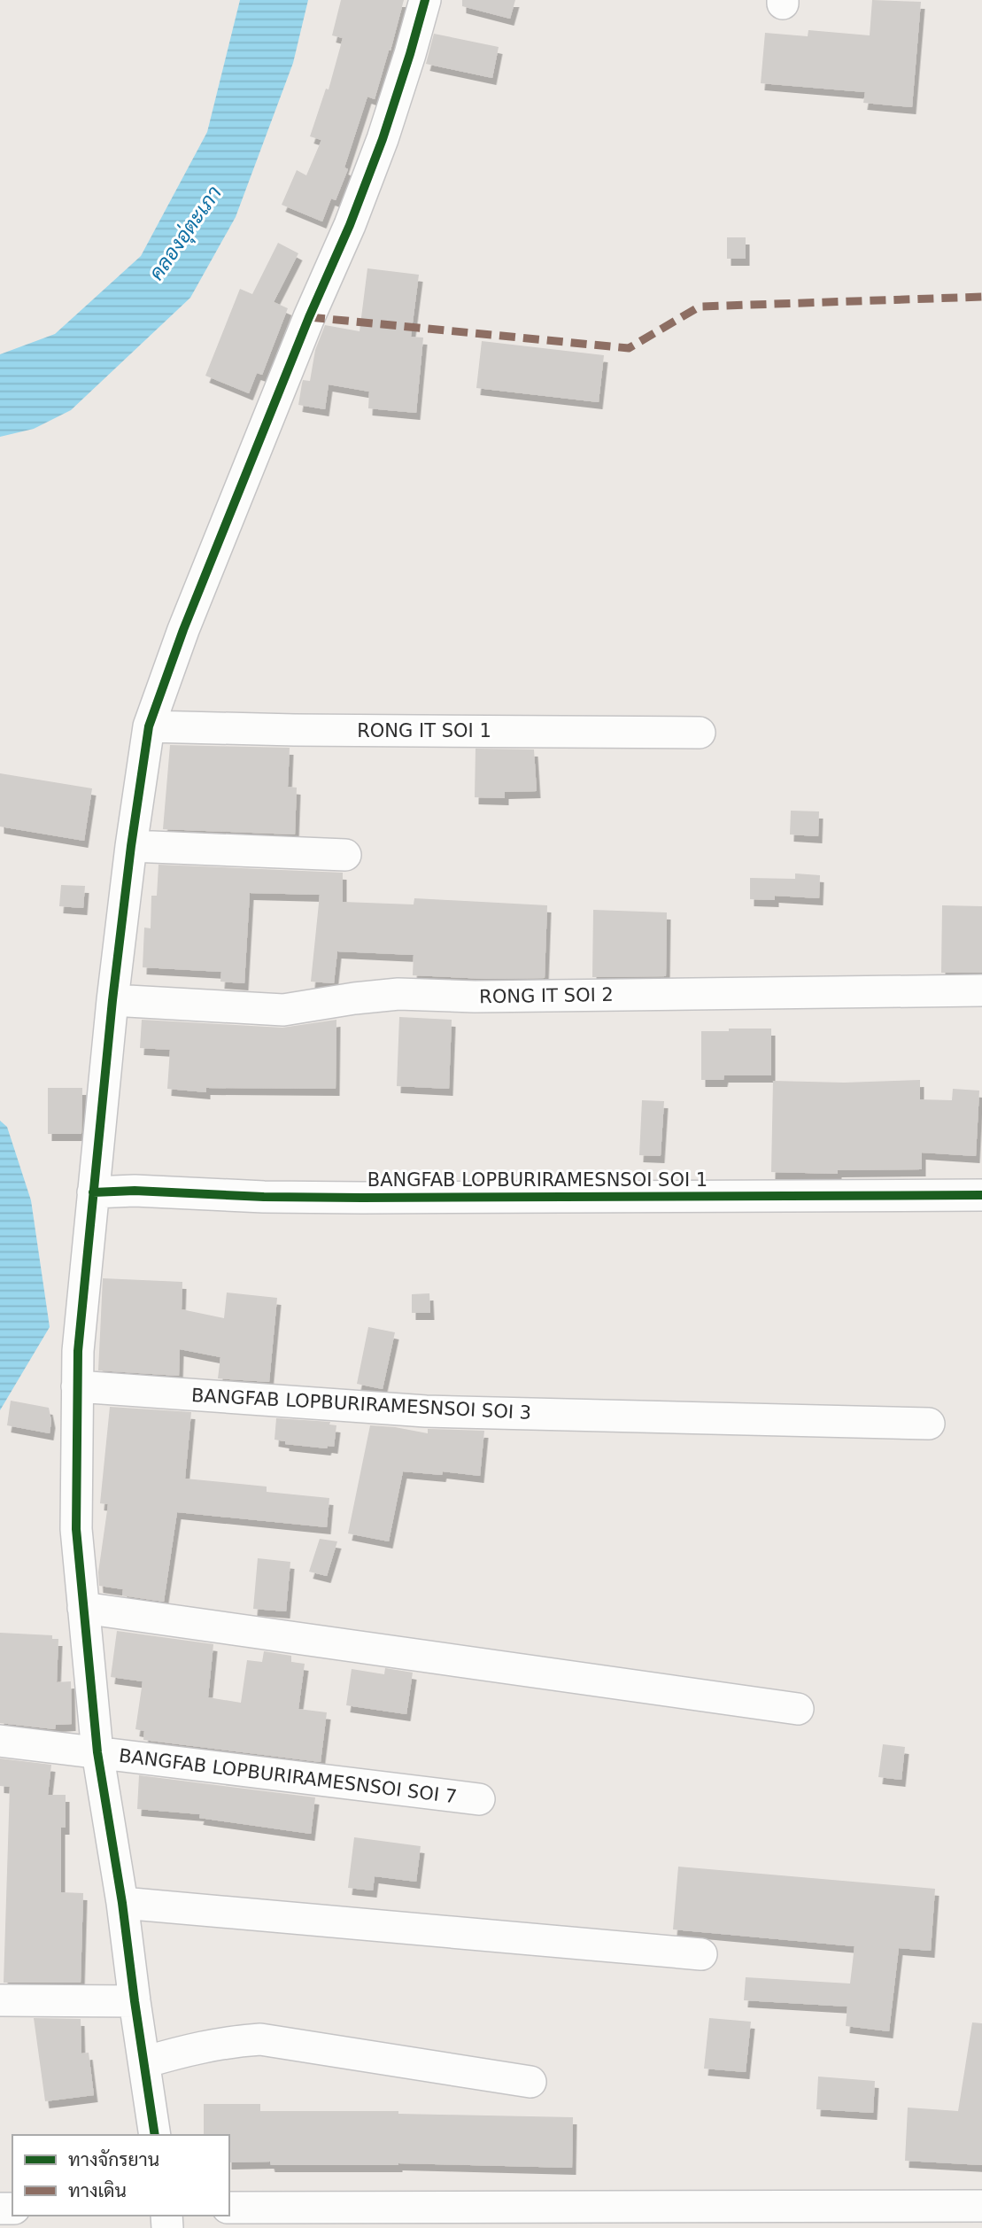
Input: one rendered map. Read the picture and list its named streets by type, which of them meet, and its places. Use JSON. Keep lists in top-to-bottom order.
{
  "streets": {
    "street": [
      "RONG IT SOI 1",
      "RONG IT SOI 2",
      "BANGFAB LOPBURIRAMESNSOI SOI 1",
      "BANGFAB LOPBURIRAMESNSOI SOI 3",
      "BANGFAB LOPBURIRAMESNSOI SOI 7"
    ]
  },
  "water": ["คลองอุ่ตะเภา"],
  "legend": ["ทางจักรยาน", "ทางเดิน"]
}
